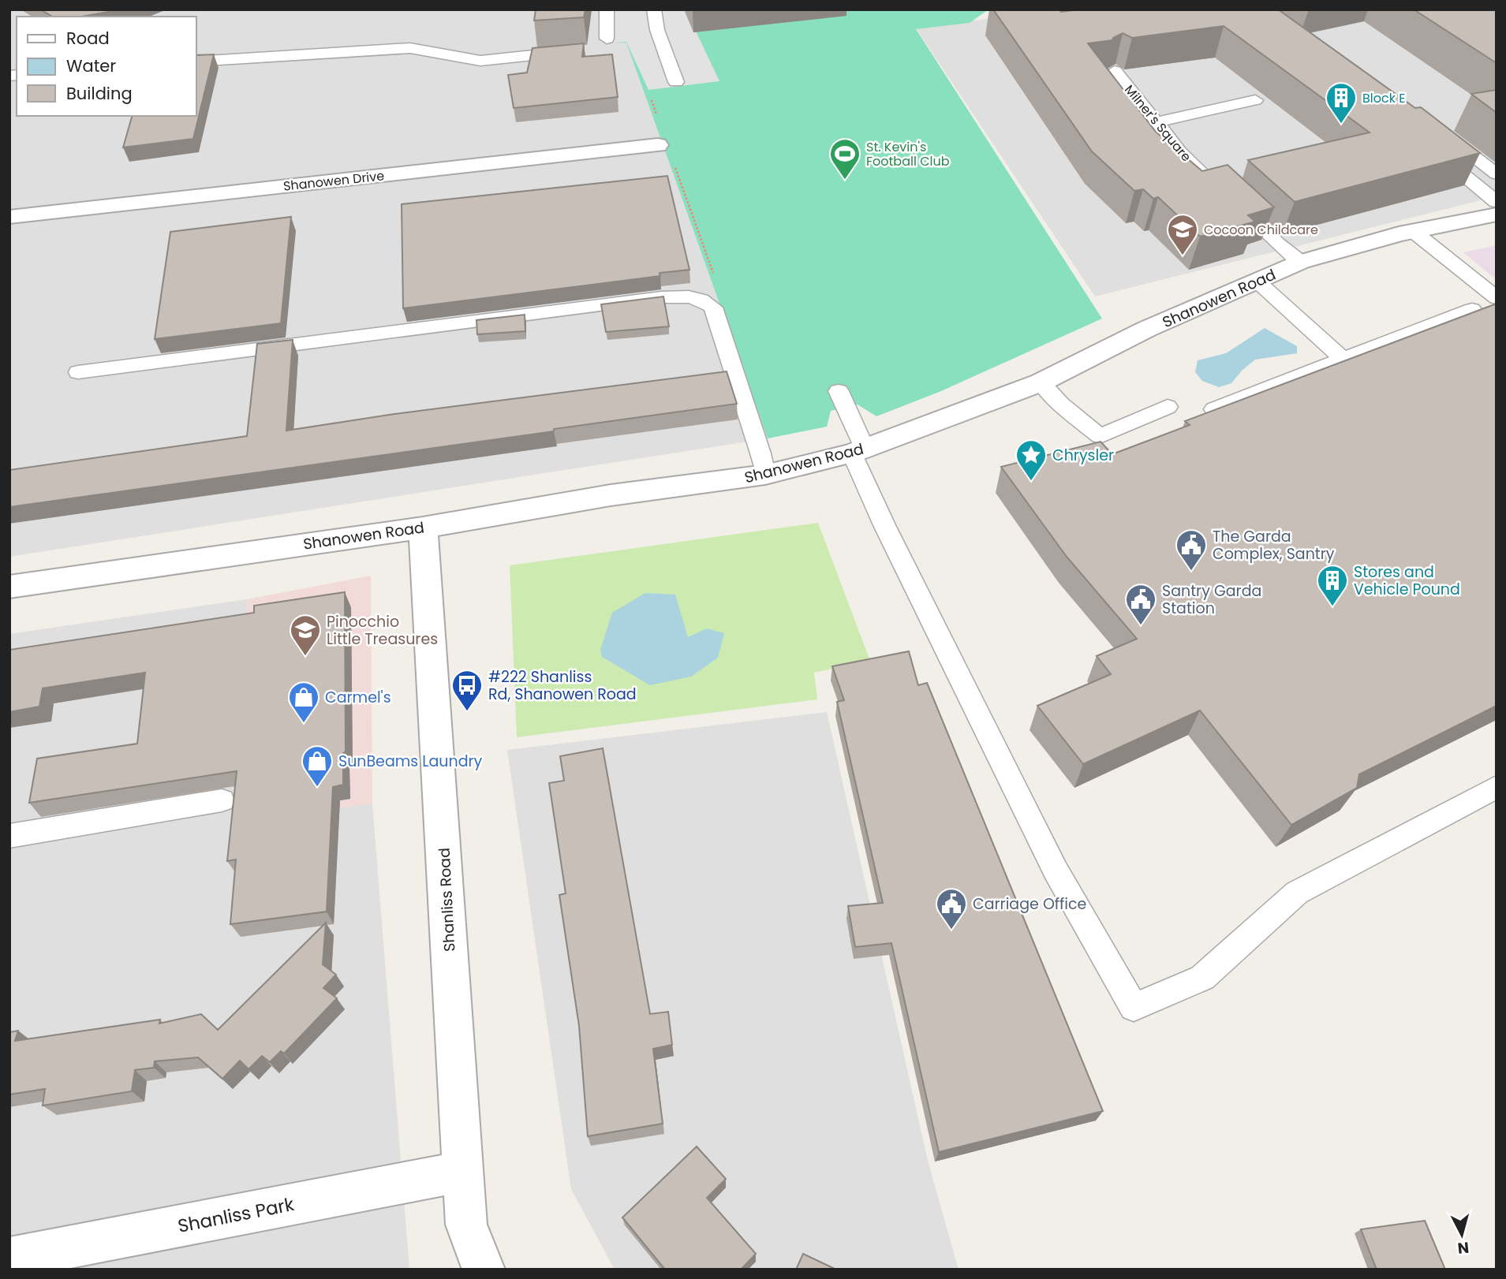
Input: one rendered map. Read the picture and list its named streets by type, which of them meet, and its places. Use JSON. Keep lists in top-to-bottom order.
{
  "streets": {
    "street": [
      "Shanowen Drive",
      "Shanowen Road",
      "Shanliss Road",
      "Shanliss Park"
    ],
    "lane": ["Milner's Square"]
  },
  "crossings": [
    ["Shanowen Road", "Shanliss Road"],
    ["Shanliss Road", "Shanliss Park"]
  ],
  "places": {
    "building": ["Block E", "Stores and Vehicle Pound"],
    "sports": ["St. Kevin's Football Club"],
    "school or university": ["Cocoon Childcare", "Pinocchio Little Treasures"],
    "place": ["Chrysler"],
    "public building": ["The Garda Complex, Santry", "Santry Garda Station", "Carriage Office"],
    "bus stop": ["#222 Shanliss Rd, Shanowen Road"],
    "shop": ["Carmel's", "SunBeams Laundry"]
  },
  "legend": ["Road", "Water", "Building"],
  "north": "bottom"
}
